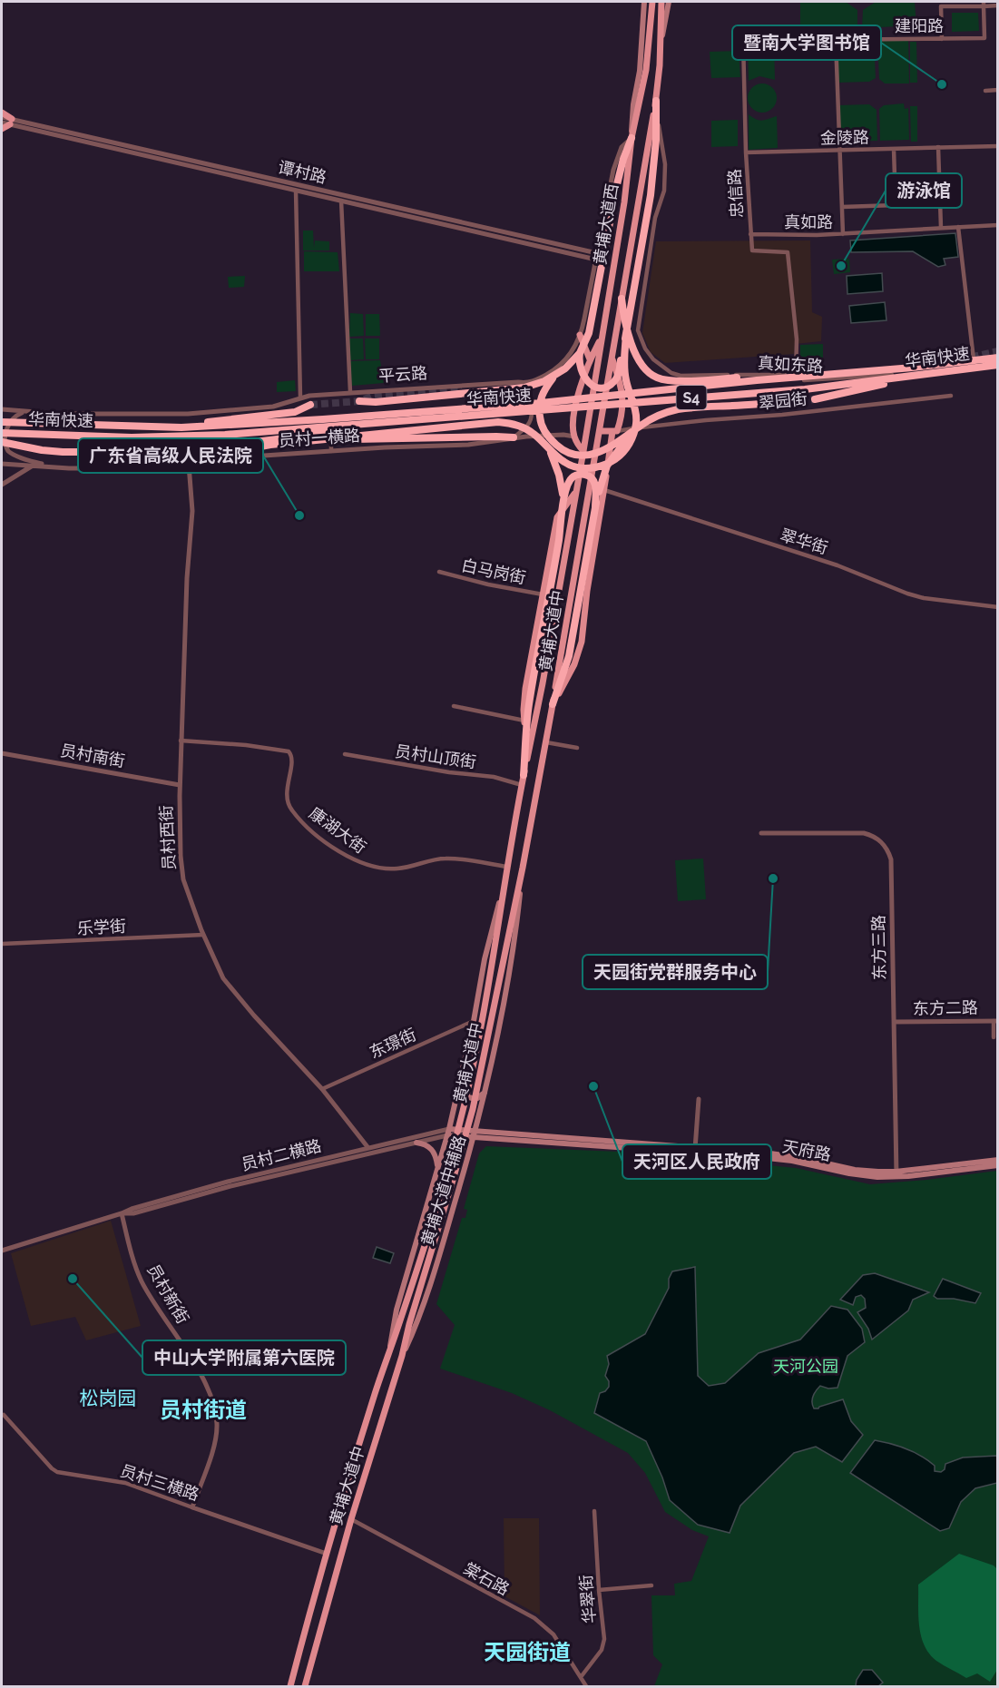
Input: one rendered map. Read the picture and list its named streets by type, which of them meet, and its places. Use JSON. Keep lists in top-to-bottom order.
{
  "streets": {
    "highway": ["华南快速", "S4"],
    "main road": [
      "黄埔大道西",
      "黄埔大道中",
      "天府路",
      "黄埔大道中辅路"
    ],
    "street": [
      "建阳路",
      "金陵路",
      "谭村路",
      "忠信路",
      "真如路",
      "真如东路",
      "平云路",
      "翠园街",
      "员村一横路",
      "翠华街",
      "白马岗街",
      "员村南街",
      "员村山顶街",
      "康湖大街",
      "员村西街",
      "乐学街",
      "东方三路",
      "东方二路",
      "东璟街",
      "员村二横路",
      "员村新街",
      "员村三横路",
      "棠石路",
      "华翠街"
    ]
  },
  "crossings": [
    ["建阳路", "金陵路"],
    ["建阳路", "忠信路"],
    ["金陵路", "忠信路"],
    ["谭村路", "平云路"],
    ["忠信路", "真如路"],
    ["黄埔大道西", "平云路"],
    ["黄埔大道西", "黄埔大道中"],
    ["华南快速", "真如东路"],
    ["员村一横路", "员村西街"],
    ["黄埔大道中", "员村山顶街"],
    ["黄埔大道中", "康湖大街"],
    ["黄埔大道中", "黄埔大道中辅路"],
    ["黄埔大道中", "员村三横路"],
    ["黄埔大道中", "棠石路"],
    ["员村南街", "员村西街"],
    ["康湖大街", "员村西街"],
    ["员村西街", "乐学街"],
    ["员村西街", "东璟街"],
    ["员村西街", "员村二横路"],
    ["东方三路", "东方二路"],
    ["东方三路", "天府路"],
    ["东璟街", "黄埔大道中辅路"],
    ["天府路", "员村二横路"],
    ["天府路", "黄埔大道中辅路"],
    ["员村二横路", "黄埔大道中辅路"],
    ["员村二横路", "员村新街"],
    ["员村新街", "员村三横路"],
    ["棠石路", "华翠街"]
  ],
  "districts": ["松岗园", "员村街道", "天园街道"],
  "parks": ["天河公园"],
  "places": [
    "暨南大学图书馆",
    "游泳馆",
    "广东省高级人民法院",
    "天园街党群服务中心",
    "天河区人民政府",
    "中山大学附属第六医院"
  ]
}
